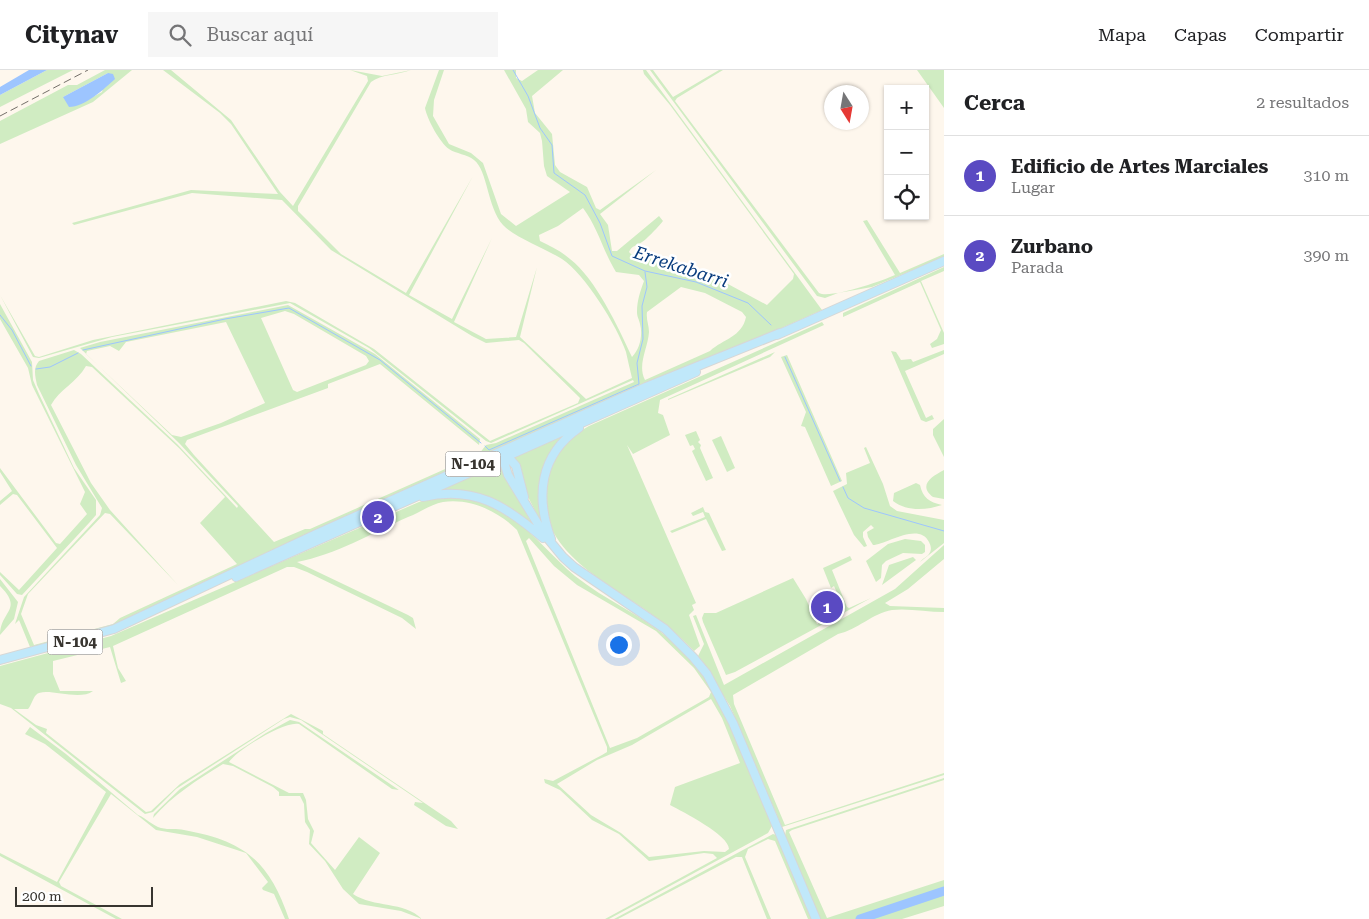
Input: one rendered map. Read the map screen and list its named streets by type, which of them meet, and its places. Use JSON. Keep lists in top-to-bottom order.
{
  "streets": {
    "main road": ["N-104"]
  },
  "water": ["Errekabarri"],
  "scale_bar": "200 m",
  "north": "bottom",
  "page": {
    "header": "Citynav",
    "search": "Buscar aquí",
    "nav": ["Mapa", "Capas", "Compartir"],
    "heading": ["Cerca", "2 resultados"],
    "map_buttons": ["+", "−"],
    "list": [
      {
        "mark": "1",
        "name": "Edificio de Artes Marciales",
        "note": "Lugar",
        "value": "310 m"
      },
      {
        "mark": "2",
        "name": "Zurbano",
        "note": "Parada",
        "value": "390 m"
      }
    ],
    "pins": ["2", "1"],
    "scale": "200 m"
  }
}
